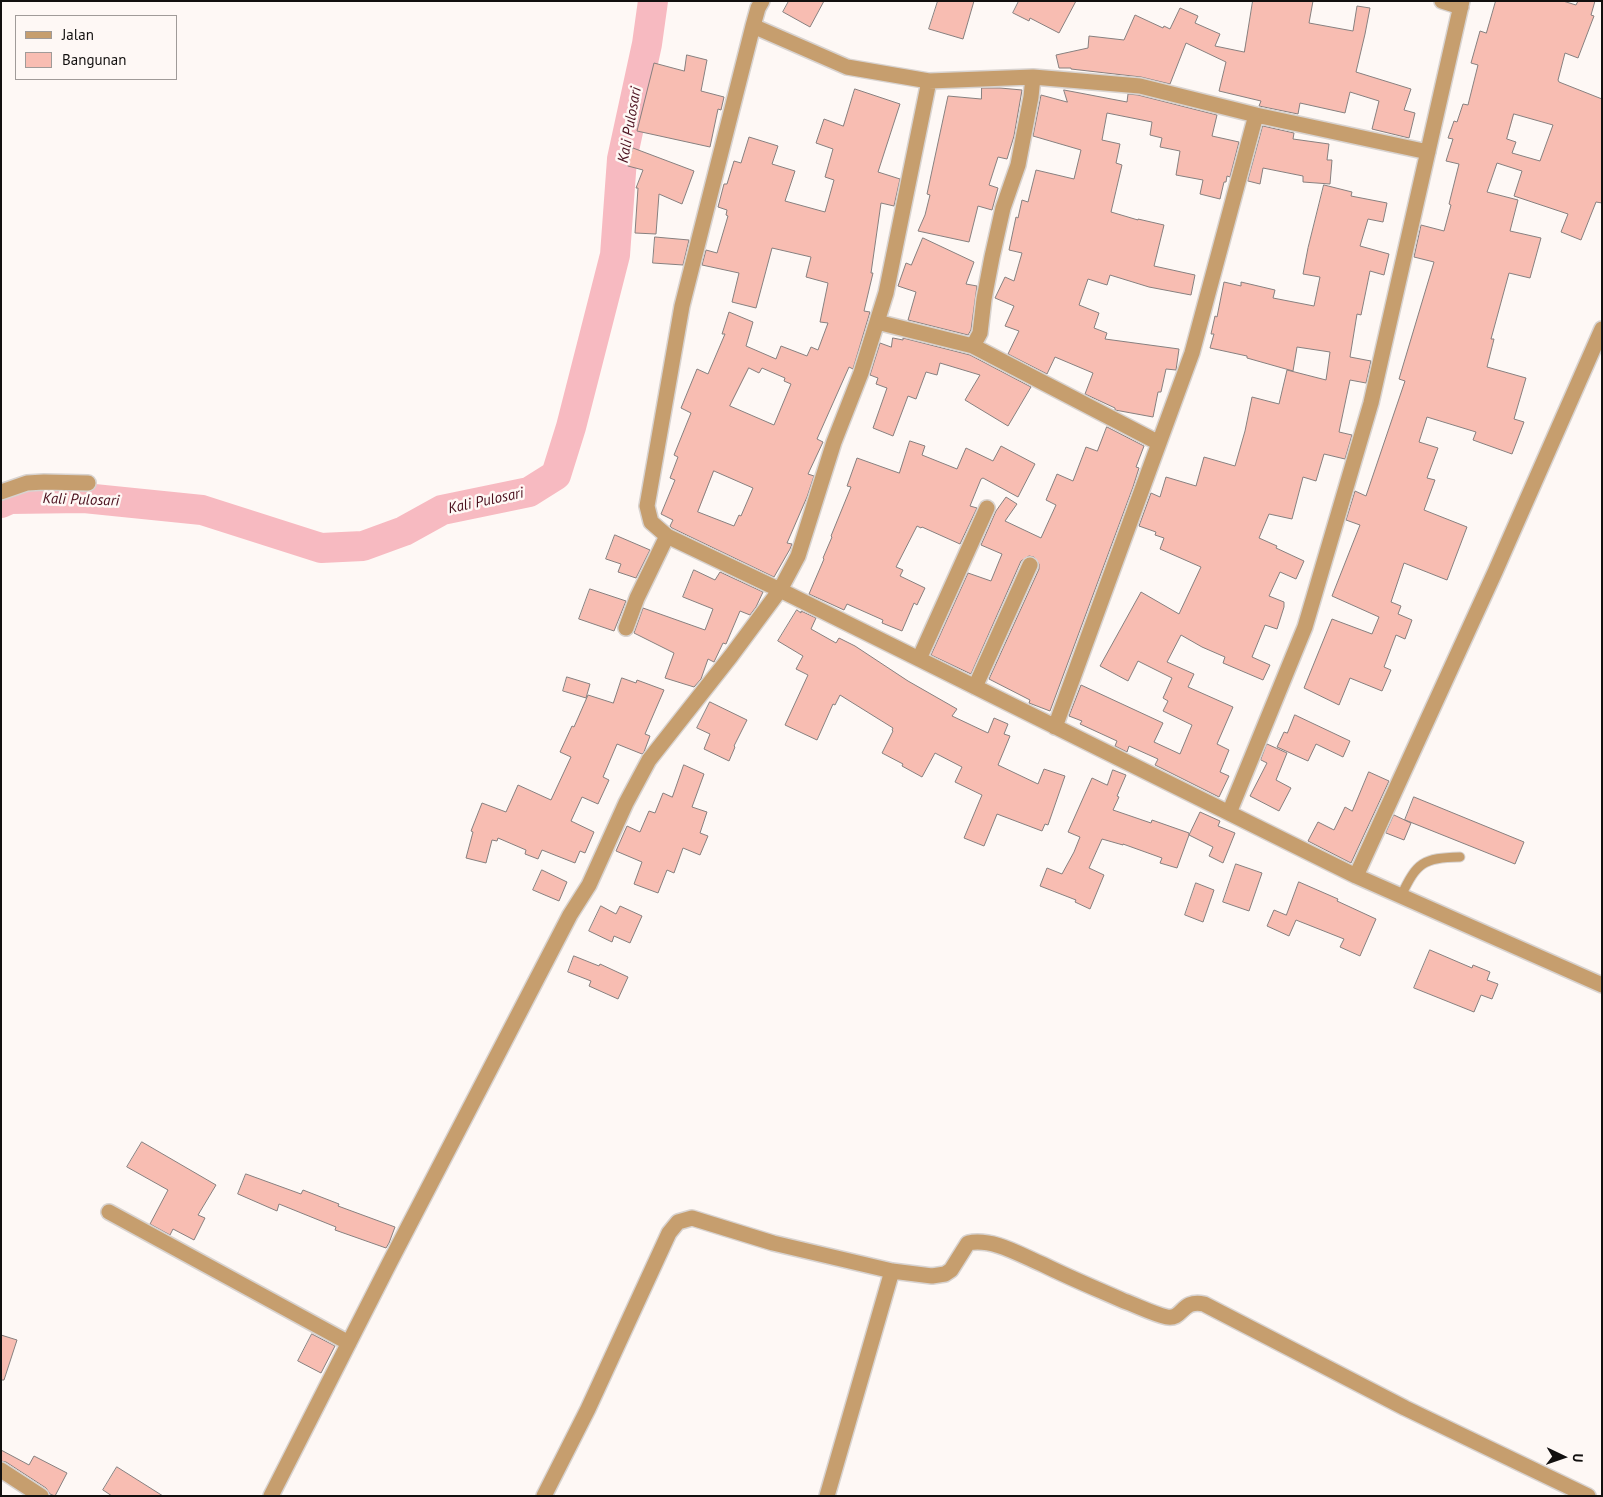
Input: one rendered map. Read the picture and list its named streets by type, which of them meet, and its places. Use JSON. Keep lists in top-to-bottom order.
{
  "water": ["Kali Pulosari"],
  "legend": ["Jalan", "Bangunan"],
  "north": "right"
}
